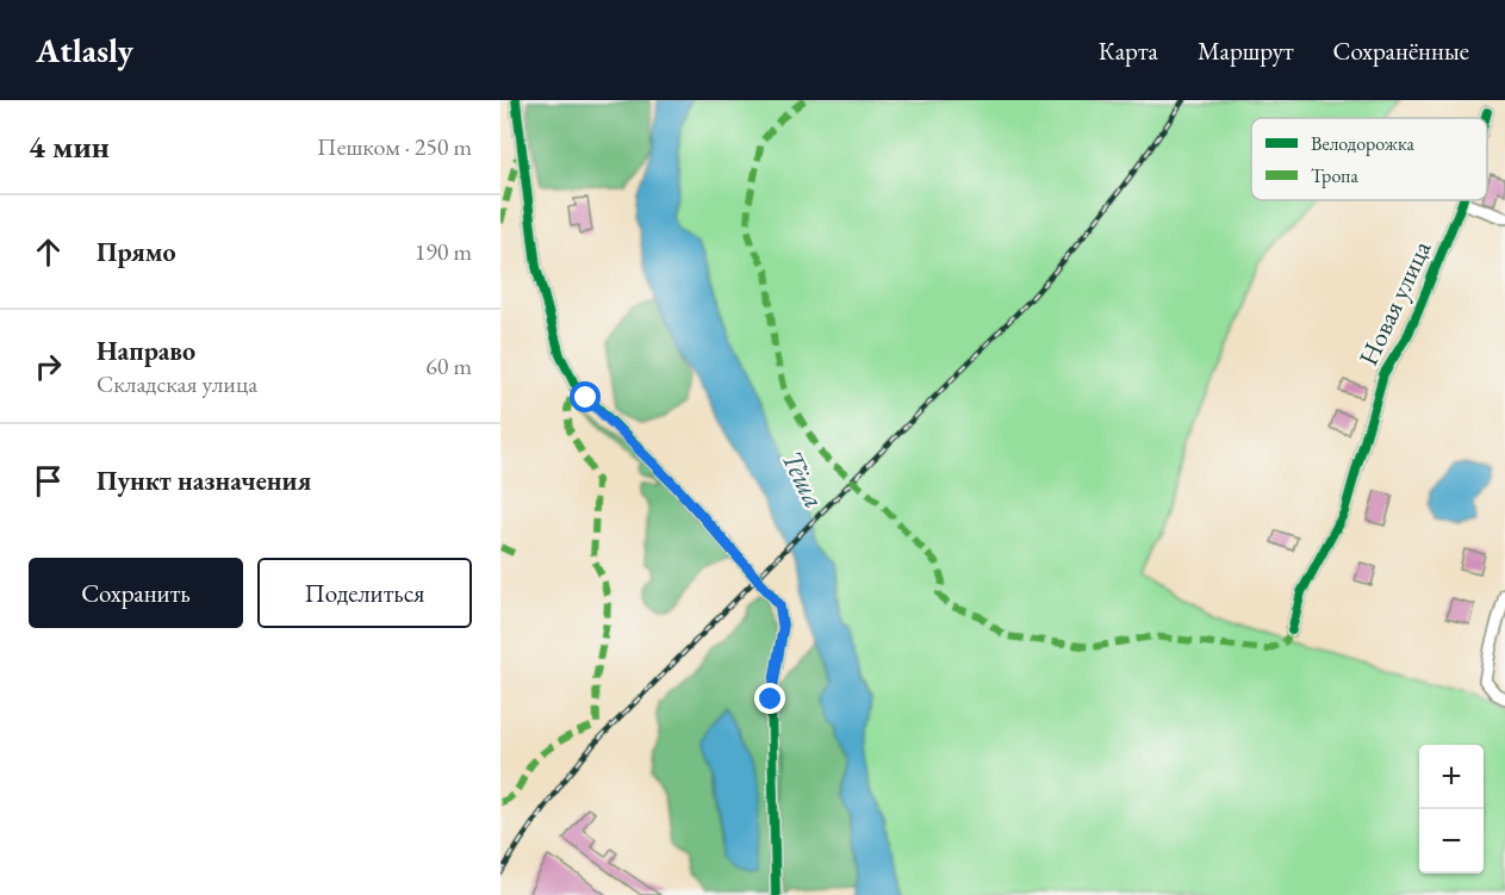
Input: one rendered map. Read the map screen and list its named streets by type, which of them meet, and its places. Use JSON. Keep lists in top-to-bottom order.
{
  "streets": {
    "street": ["Новая улица"]
  },
  "water": ["Тёша"],
  "legend": ["Велодорожка", "Тропа"],
  "page": {
    "header": "Atlasly",
    "nav": ["Карта", "Маршрут", "Сохранённые"],
    "heading": ["4 мин", "Пешком · 250 m"],
    "list": [
      ["Прямо", "190 m"],
      ["Направо", "Складская улица", "60 m"],
      "Пункт назначения"
    ],
    "buttons": ["Сохранить", "Поделиться"],
    "map_buttons": ["+", "−"]
  }
}
